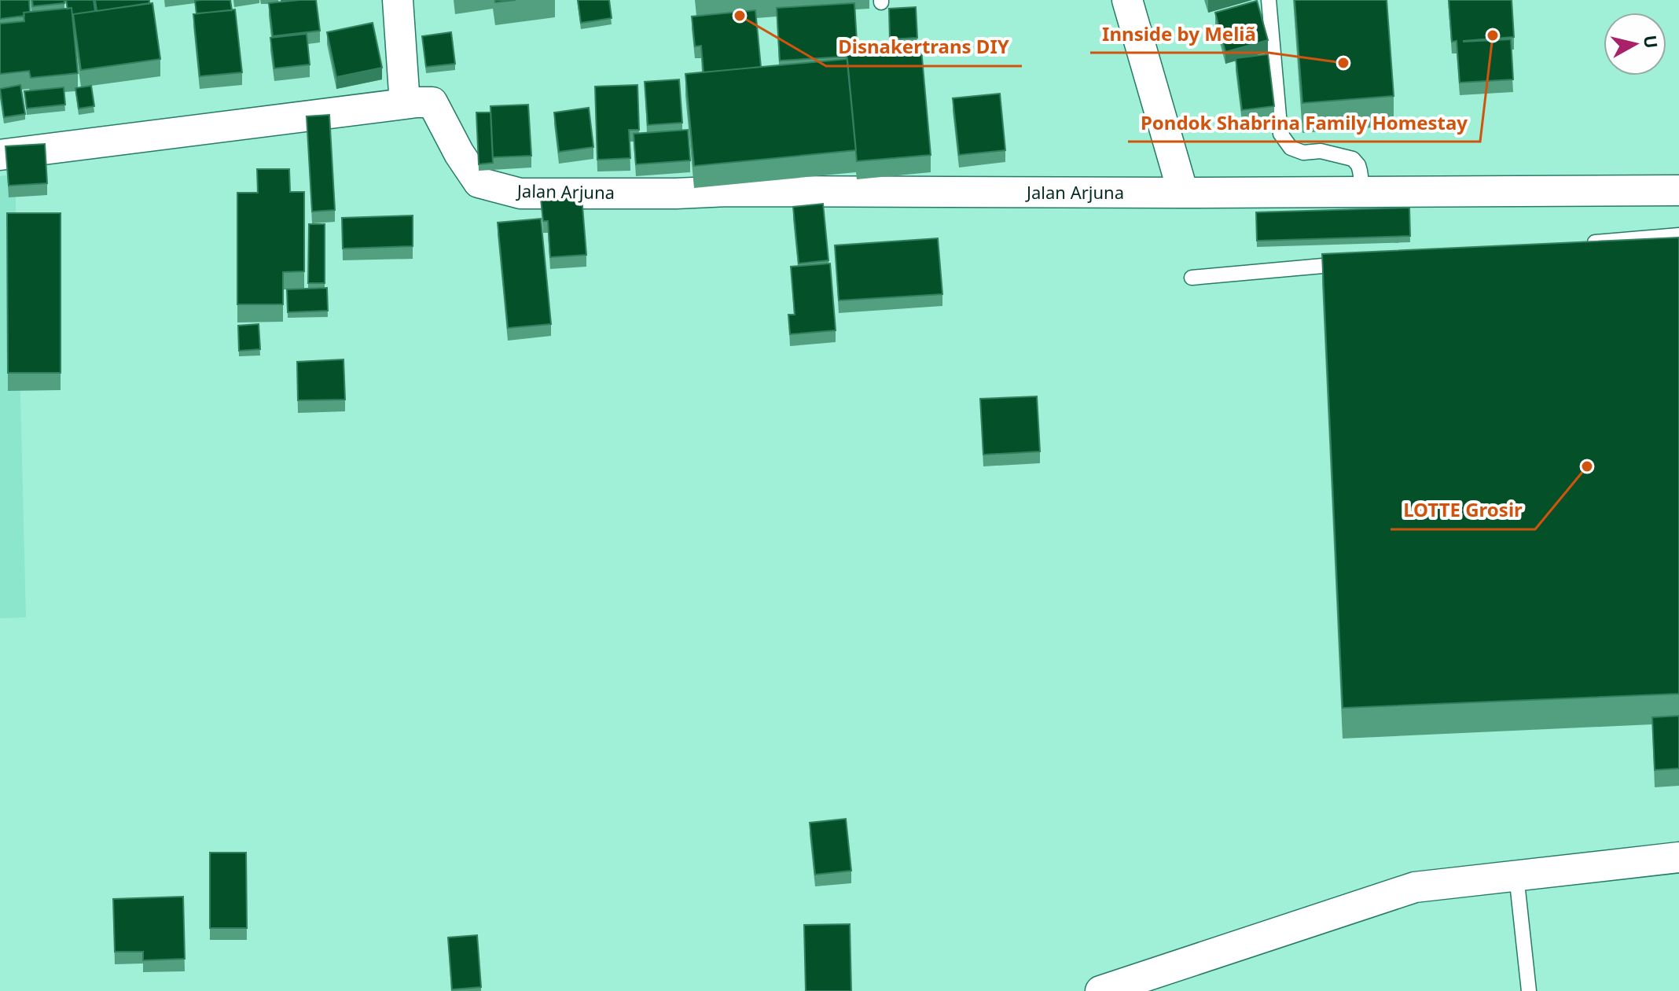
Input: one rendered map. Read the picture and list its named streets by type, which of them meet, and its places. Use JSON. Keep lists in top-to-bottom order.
{
  "streets": {
    "street": ["Jalan Arjuna"]
  },
  "places": [
    "Disnakertrans DIY",
    "Pondok Shabrina Family Homestay",
    "Innside by Meliã",
    "LOTTE Grosir"
  ],
  "north": "right"
}
